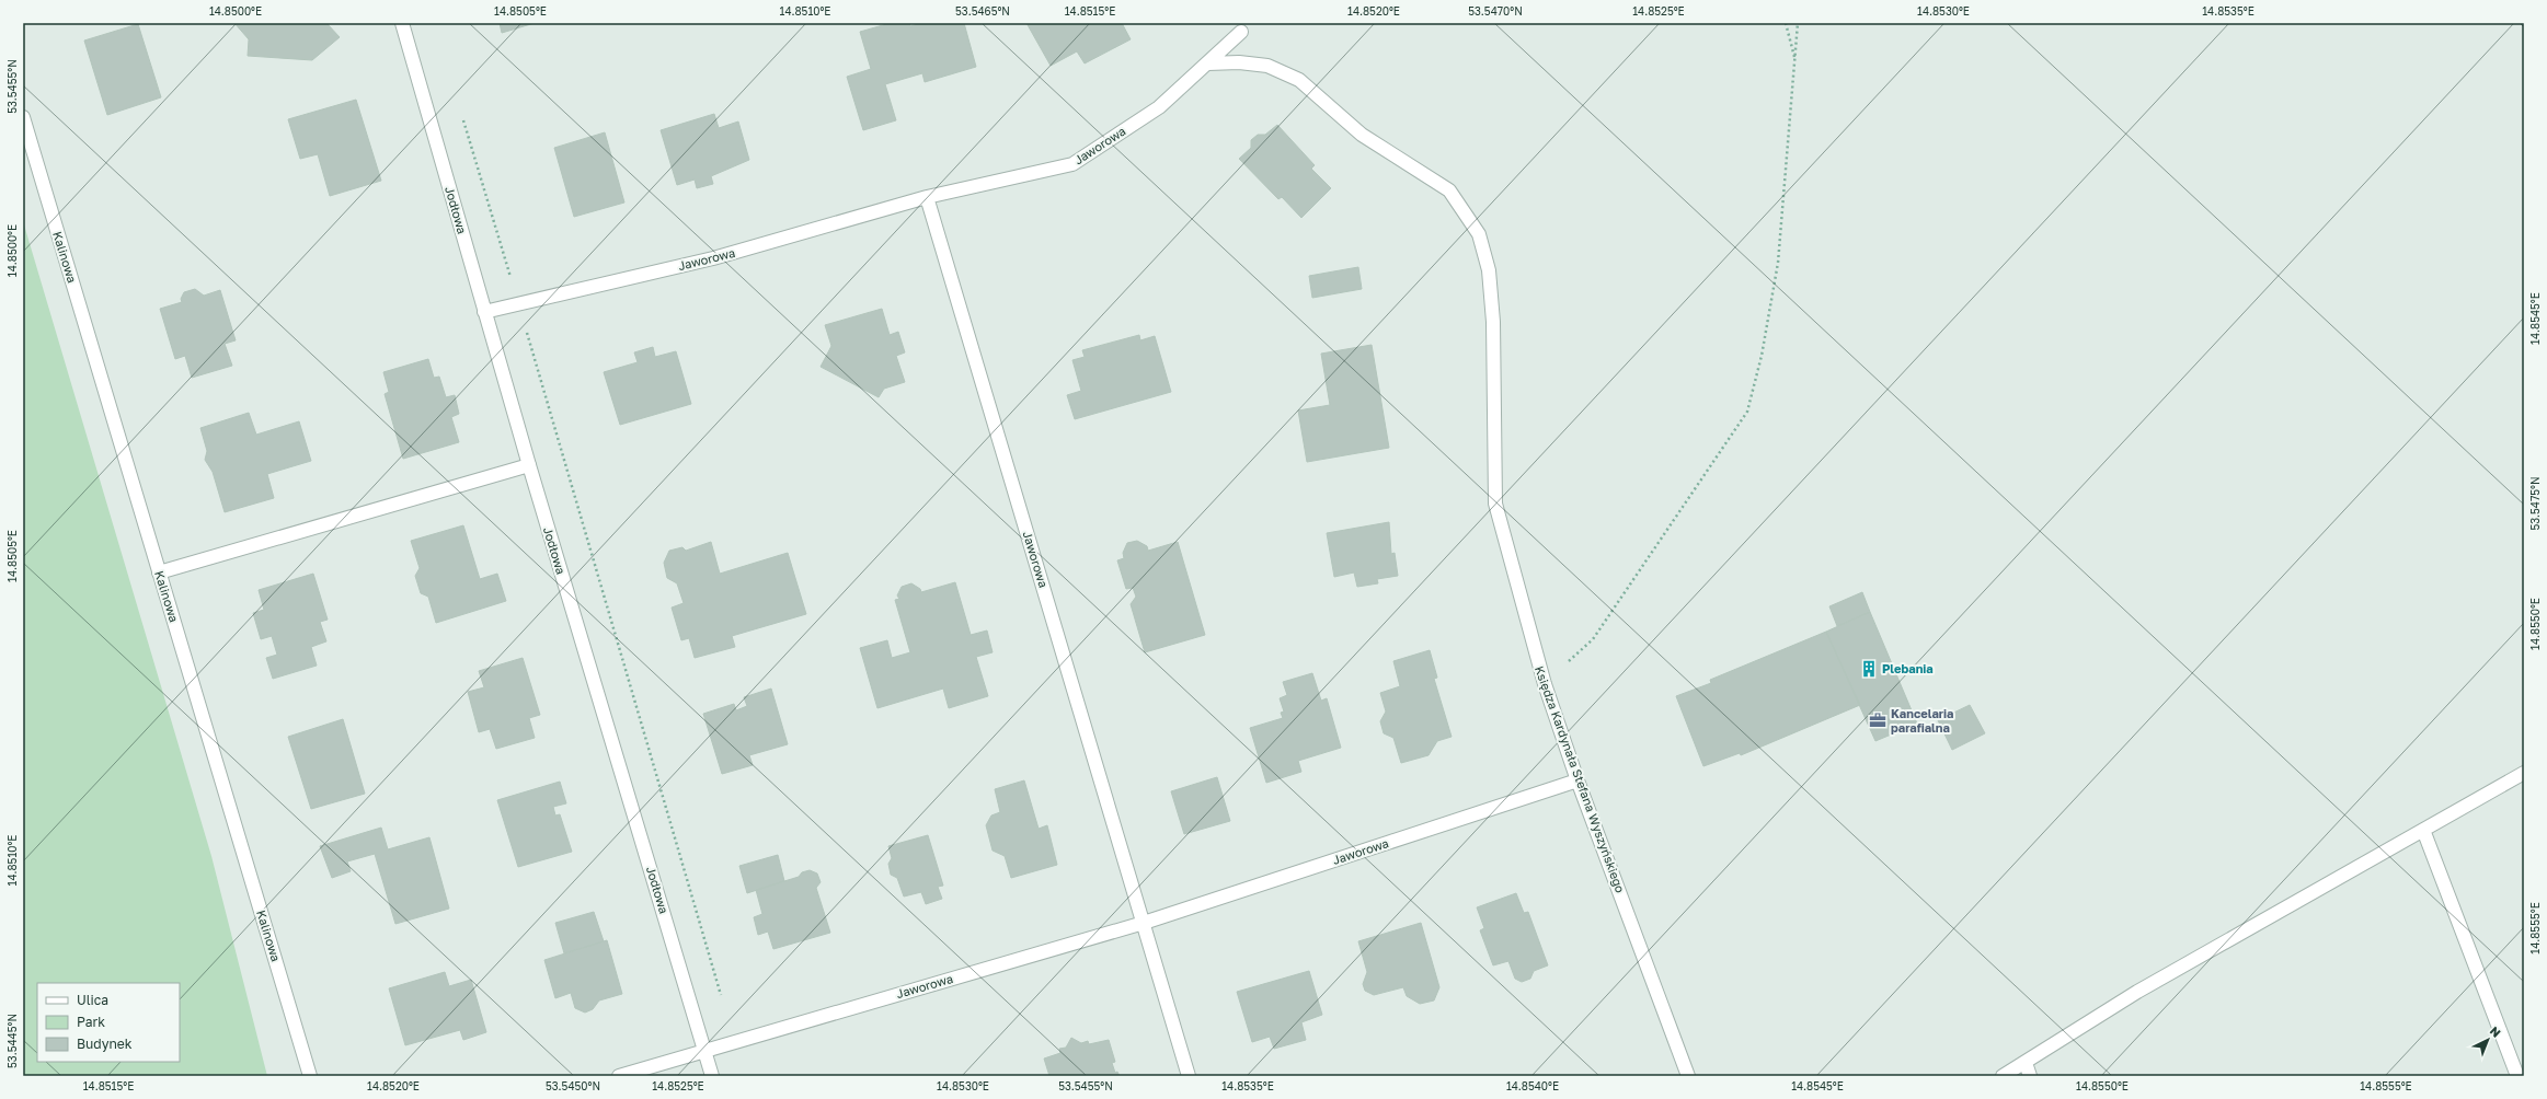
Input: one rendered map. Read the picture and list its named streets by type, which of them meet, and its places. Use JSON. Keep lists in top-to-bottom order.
{
  "streets": {
    "street": [
      "Jaworowa",
      "Jodłowa",
      "Kalinowa",
      "Księdza Kardynała Stefana Wyszyńskiego"
    ]
  },
  "crossings": [
    ["Jaworowa", "Jodłowa"],
    ["Jaworowa", "Księdza Kardynała Stefana Wyszyńskiego"]
  ],
  "places": {
    "building": ["Plebania"],
    "office": ["Kancelaria parafialna"]
  },
  "legend": ["Ulica", "Park", "Budynek"],
  "north": "top right",
  "coordinates": [
    "14.8500°E",
    "14.8505°E",
    "14.8510°E",
    "53.5465°N",
    "14.8515°E",
    "14.8520°E",
    "53.5470°N",
    "14.8525°E",
    "14.8530°E",
    "14.8535°E",
    "53.5455°N",
    "14.8545°E",
    "53.5475°N",
    "14.8550°E",
    "14.8555°E",
    "53.5445°N",
    "53.5450°N",
    "14.8540°E"
  ]
}
